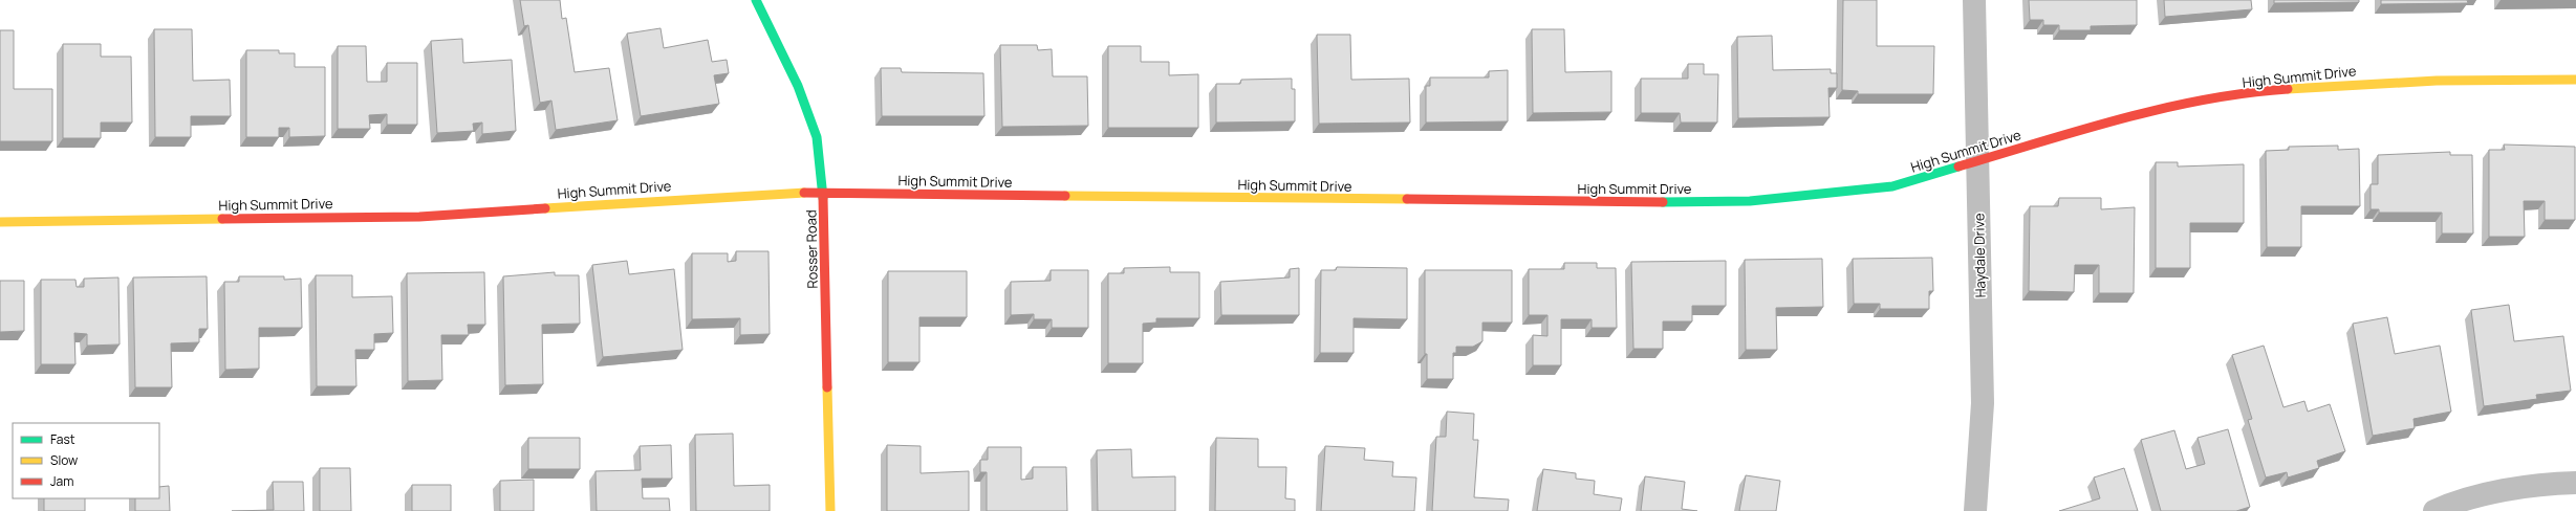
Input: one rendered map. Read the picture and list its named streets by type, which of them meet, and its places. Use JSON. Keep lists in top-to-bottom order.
{
  "streets": {
    "street": ["High Summit Drive", "Rosser Road", "Haydale Drive"]
  },
  "crossings": [
    ["High Summit Drive", "Rosser Road"],
    ["High Summit Drive", "Haydale Drive"]
  ],
  "legend": ["Fast", "Slow", "Jam"]
}
